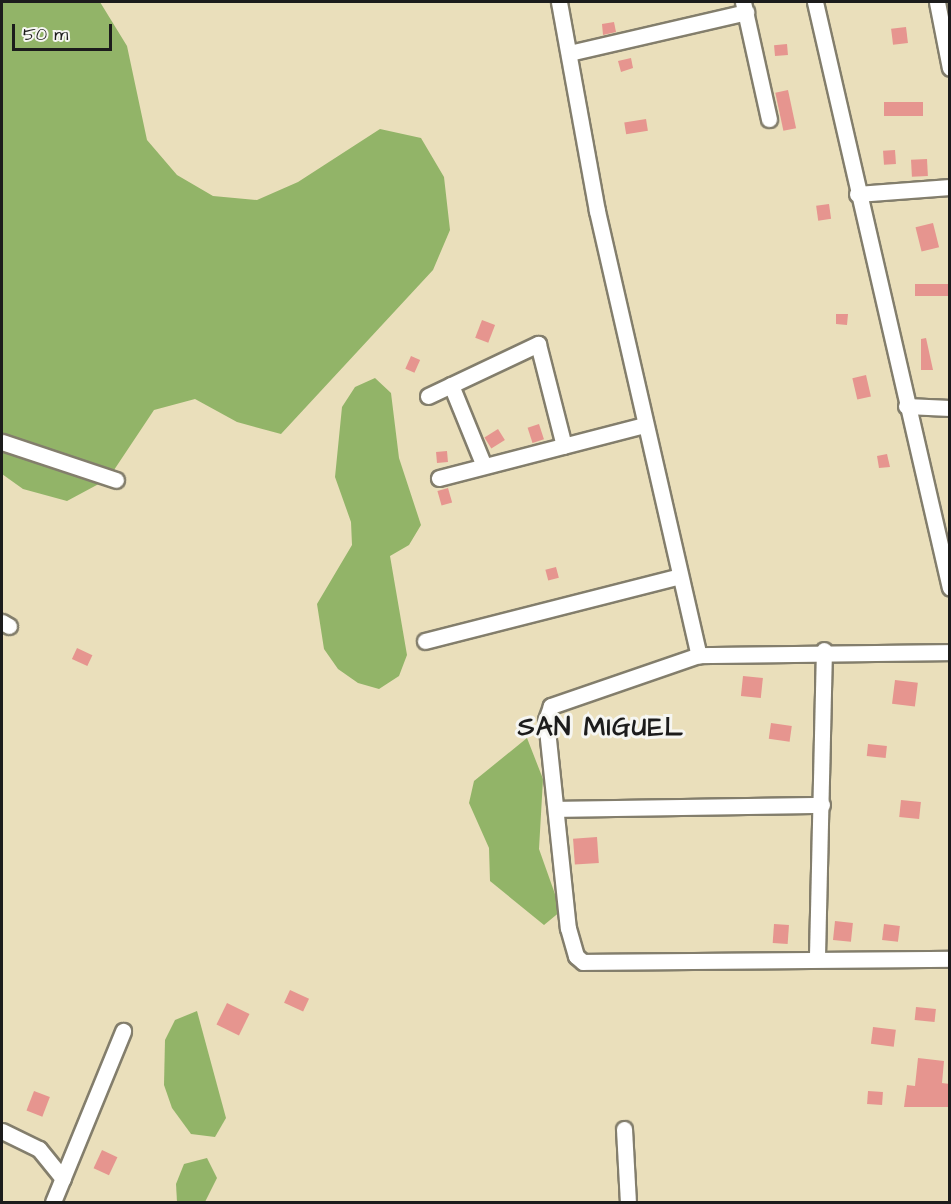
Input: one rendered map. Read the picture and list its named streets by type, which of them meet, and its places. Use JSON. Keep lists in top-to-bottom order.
{
  "districts": ["SAN MIGUEL"],
  "scale_bar": "50 m"
}
